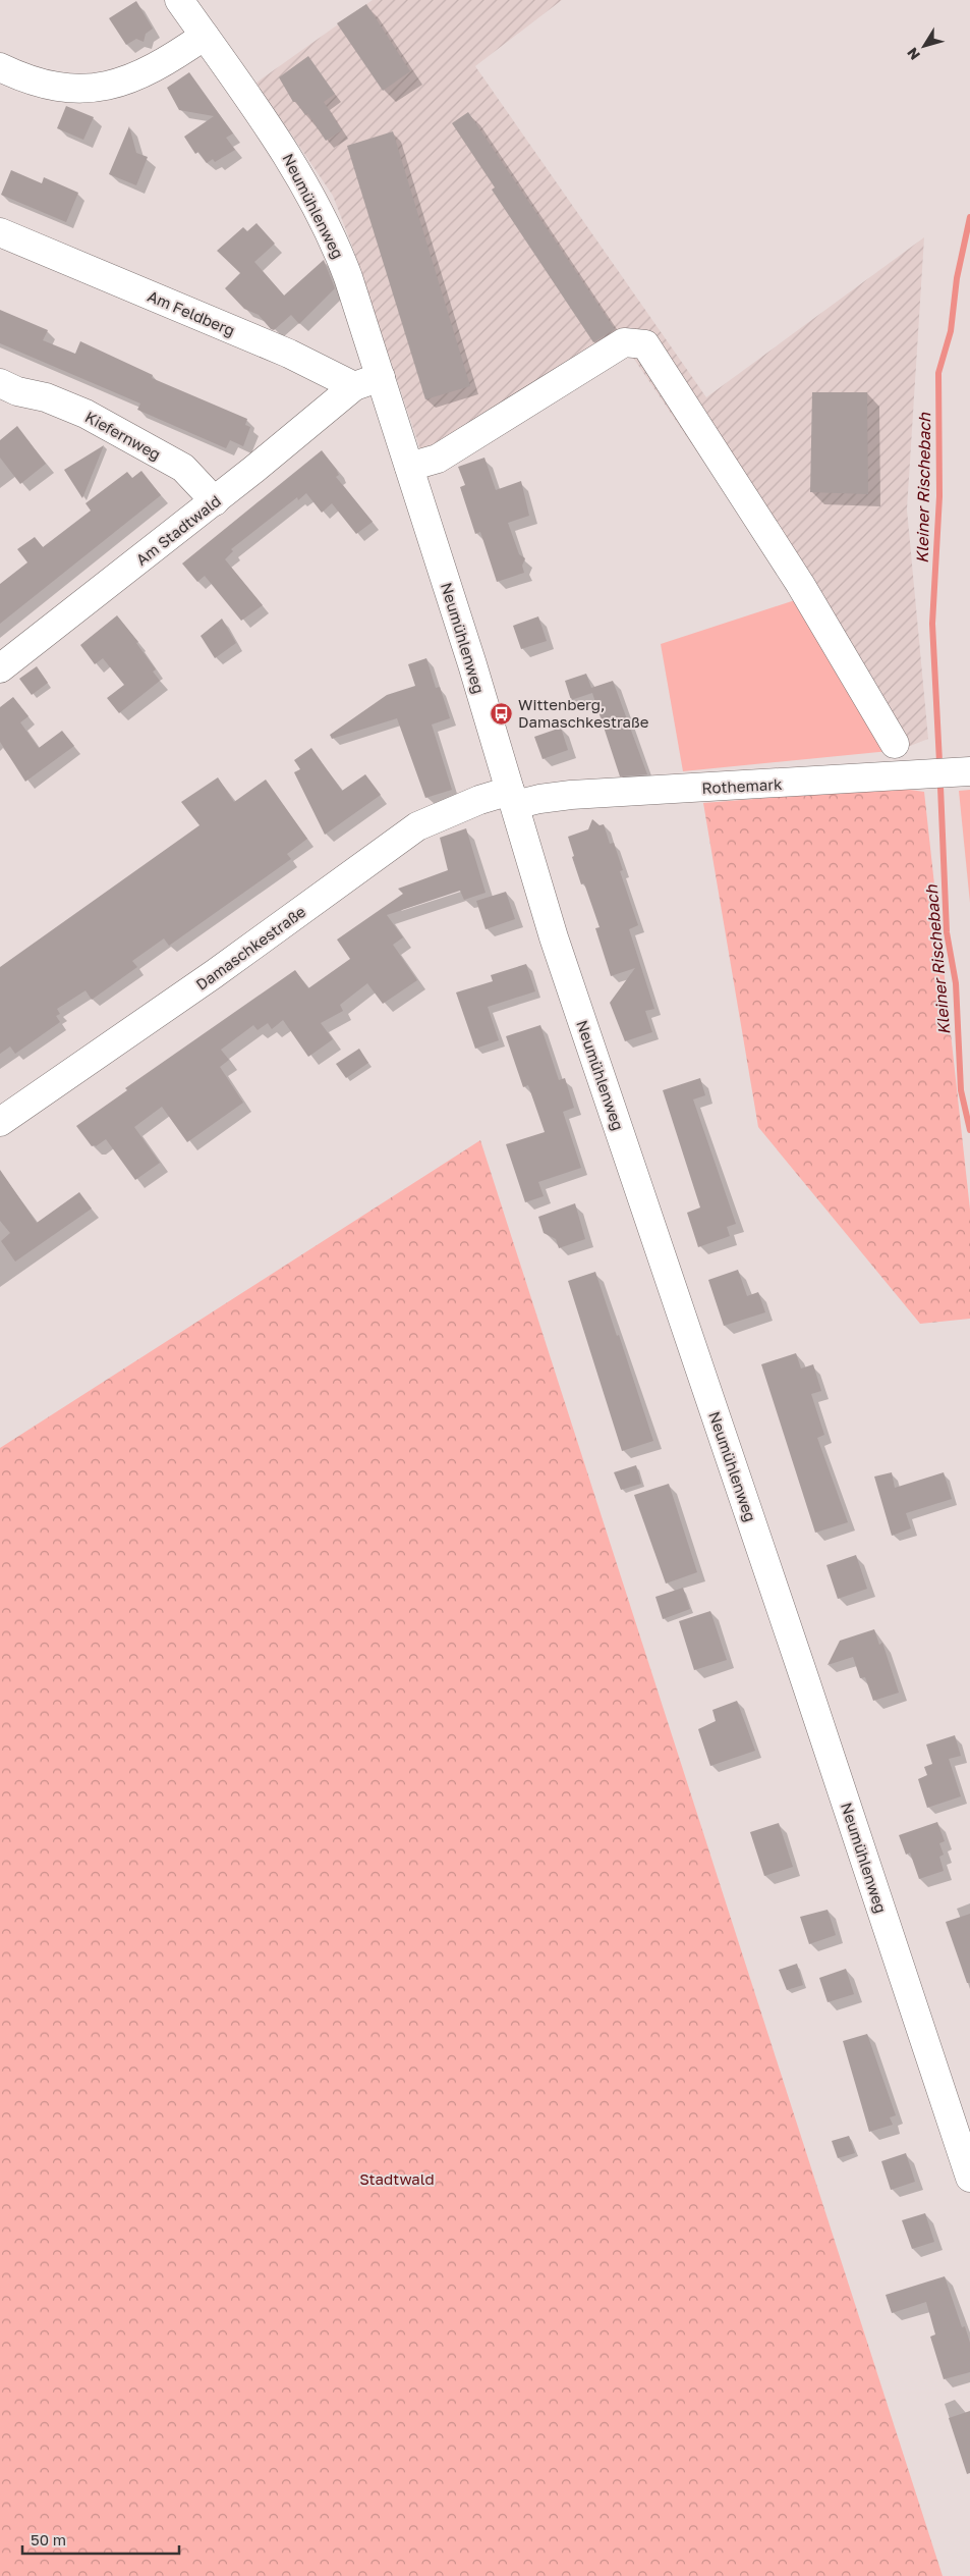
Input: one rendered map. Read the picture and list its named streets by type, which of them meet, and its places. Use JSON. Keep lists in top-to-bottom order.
{
  "streets": {
    "street": [
      "Neumühlenweg",
      "Am Feldberg",
      "Kiefernweg",
      "Am Stadtwald",
      "Rothemark",
      "Damaschkestraße"
    ]
  },
  "crossings": [
    ["Neumühlenweg", "Rothemark"],
    ["Neumühlenweg", "Damaschkestraße"],
    ["Am Feldberg", "Am Stadtwald"],
    ["Kiefernweg", "Am Stadtwald"],
    ["Rothemark", "Damaschkestraße"]
  ],
  "water": ["Kleiner Rischebach"],
  "parks": ["Stadtwald"],
  "places": {
    "bus stop": ["Wittenberg, Damaschkestraße"]
  },
  "scale_bar": "50 m",
  "north": "bottom left"
}
